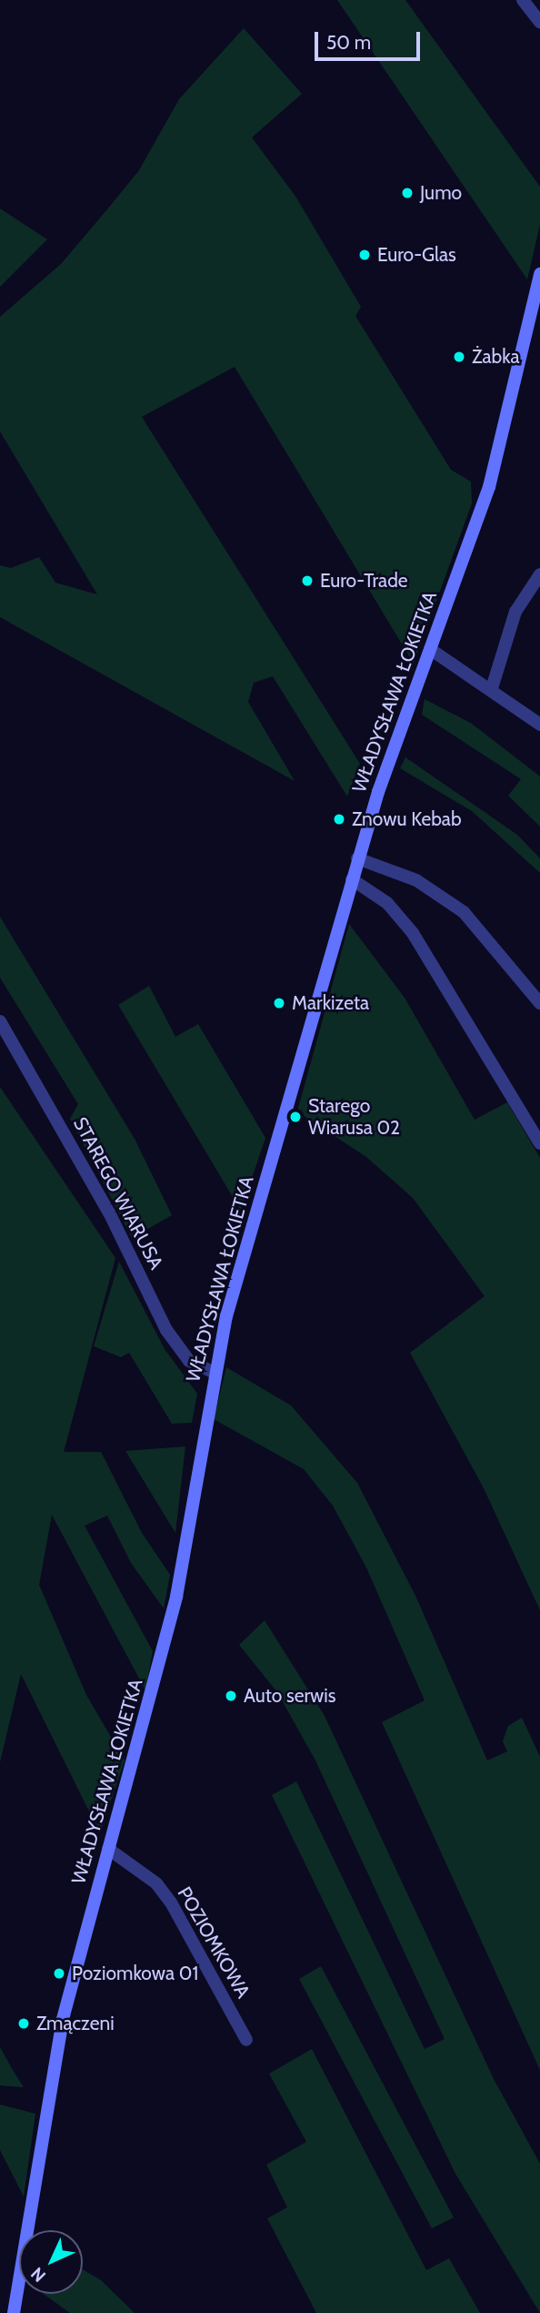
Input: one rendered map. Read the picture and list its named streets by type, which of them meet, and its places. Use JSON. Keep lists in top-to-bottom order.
{
  "streets": {
    "street": ["WŁADYSŁAWA ŁOKIETKA", "STAREGO WIARUSA", "POZIOMKOWA"]
  },
  "crossings": [
    ["WŁADYSŁAWA ŁOKIETKA", "STAREGO WIARUSA"],
    ["WŁADYSŁAWA ŁOKIETKA", "POZIOMKOWA"]
  ],
  "places": [
    "Jumo",
    "Euro-Glas",
    "Żabka",
    "Euro-Trade",
    "Znowu Kebab",
    "Markizeta",
    "Starego Wiarusa 02",
    "Auto serwis",
    "Poziomkowa 01",
    "Zmączeni"
  ],
  "scale_bar": "50 m",
  "north": "bottom left"
}
